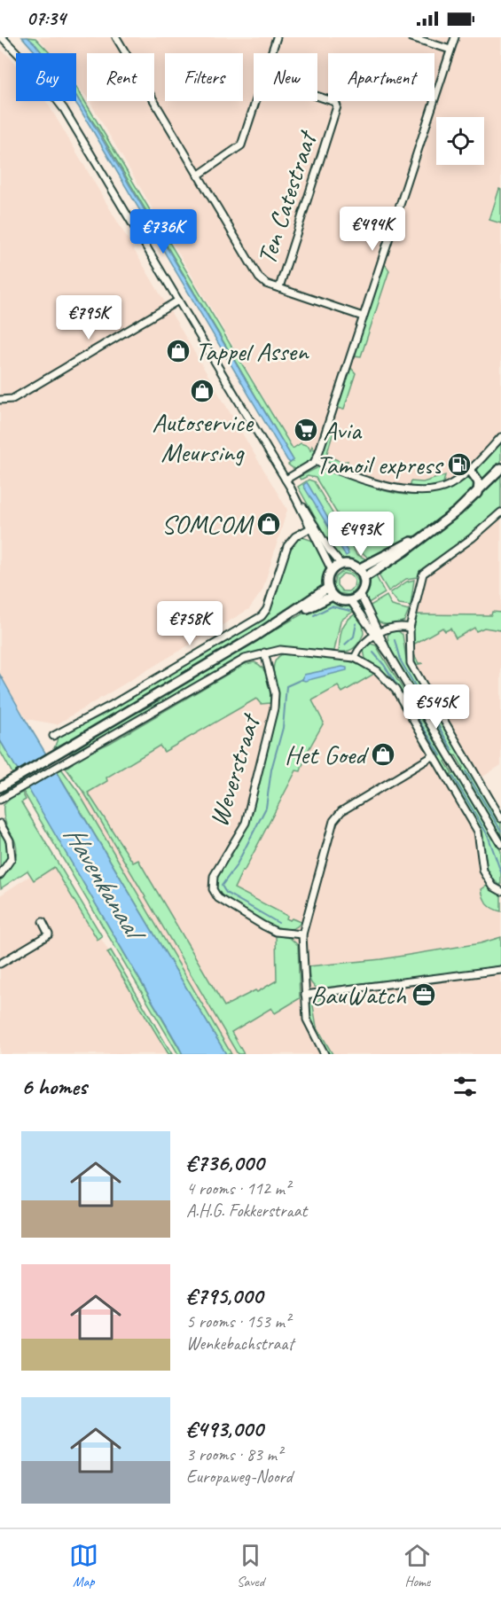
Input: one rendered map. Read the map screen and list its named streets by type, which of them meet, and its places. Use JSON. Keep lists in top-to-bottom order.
{
  "streets": {
    "street": ["Ten Catestraat", "Weverstraat"]
  },
  "water": ["Havenkanaal"],
  "places": {
    "shop": [
      "Tappel Assen",
      "Autoservice Meursing",
      "SOMCOM",
      "Het Goed"
    ],
    "supermarket": ["Avia"],
    "fuel station": ["Tamoil express"],
    "office": ["BauWatch"]
  },
  "page": {
    "status": "07:34",
    "chip": [
      "Buy",
      "Rent",
      "Filters",
      "New",
      "Apartment"
    ],
    "price": [
      "€494K",
      "€736K",
      "€795K",
      "€493K",
      "€758K",
      "€545K"
    ],
    "heading": "6 homes",
    "list": [
      {
        "name": "€736,000",
        "note": "4 rooms · 112 m² · A.H.G. Fokkerstraat"
      },
      {
        "name": "€795,000",
        "note": "5 rooms · 153 m² · Wenkebachstraat"
      },
      {
        "name": "€493,000",
        "note": "3 rooms · 83 m² · Europaweg-Noord"
      }
    ],
    "tabs": ["Map", "Saved", "Home"]
  }
}
